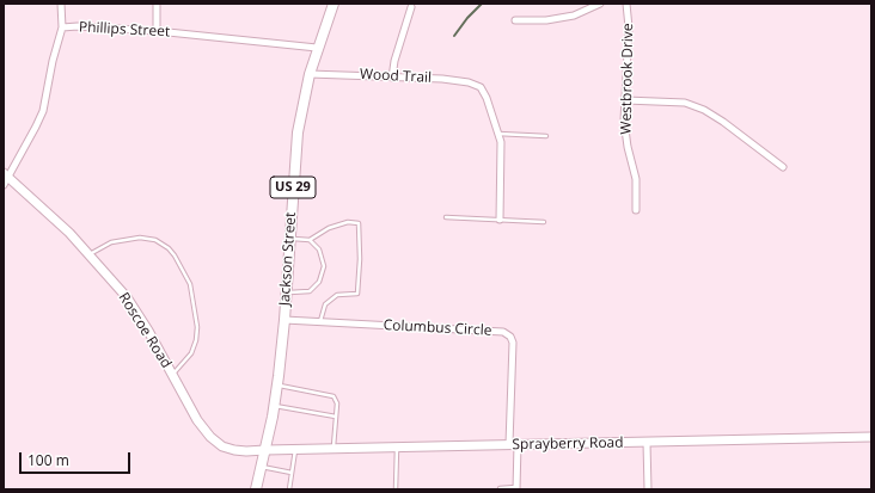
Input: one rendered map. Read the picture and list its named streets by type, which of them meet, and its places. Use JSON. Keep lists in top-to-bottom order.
{
  "streets": {
    "main road": ["US 29", "Jackson Street"],
    "street": [
      "Phillips Street",
      "Wood Trail",
      "Westbrook Drive",
      "Columbus Circle",
      "Roscoe Road",
      "Sprayberry Road"
    ]
  },
  "crossings": [
    ["Phillips Street", "Jackson Street"],
    ["Phillips Street", "Roscoe Road"],
    ["Wood Trail", "Jackson Street"],
    ["Jackson Street", "Columbus Circle"],
    ["Jackson Street", "Roscoe Road"],
    ["Jackson Street", "Sprayberry Road"],
    ["Columbus Circle", "Sprayberry Road"],
    ["Roscoe Road", "Sprayberry Road"]
  ],
  "scale_bar": "100 m"
}
